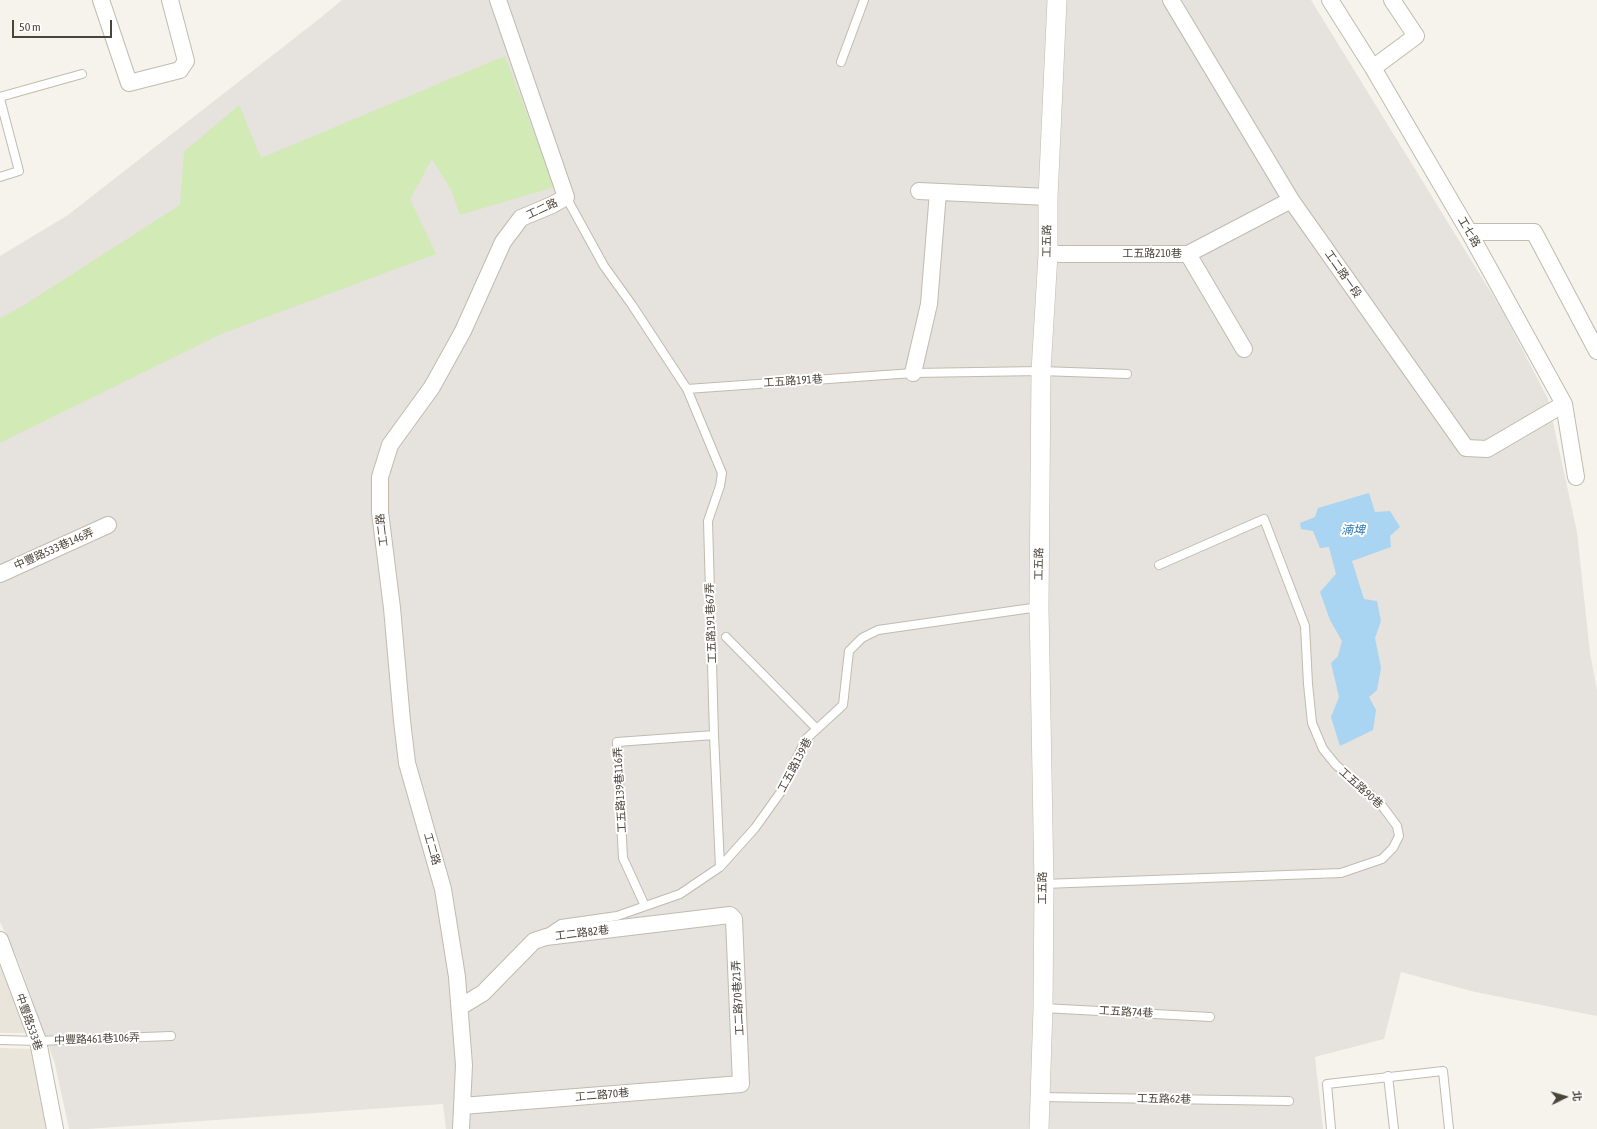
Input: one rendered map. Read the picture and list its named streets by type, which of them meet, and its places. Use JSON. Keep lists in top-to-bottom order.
{
  "streets": {
    "street": [
      "工二路",
      "工七路",
      "工五路",
      "工五路210巷",
      "工二路一段",
      "中豐路533巷146弄",
      "工二路82巷",
      "工二路70巷21弄",
      "中豐路533巷",
      "工二路70巷"
    ],
    "lane": [
      "工五路191巷",
      "工五路191巷67弄",
      "工五路139巷",
      "工五路90巷",
      "工五路139巷116弄",
      "工五路74巷",
      "中豐路461巷106弄",
      "工五路62巷"
    ]
  },
  "crossings": [
    ["工二路", "工二路70巷"],
    ["工七路", "工二路一段"],
    ["工五路", "工五路210巷"],
    ["工五路", "工五路191巷"],
    ["工五路", "工五路139巷"],
    ["工五路", "工五路90巷"],
    ["工五路", "工五路74巷"],
    ["工五路", "工五路62巷"],
    ["工五路210巷", "工二路一段"],
    ["工五路191巷", "工五路191巷67弄"],
    ["工五路191巷67弄", "工五路139巷"],
    ["工五路191巷67弄", "工五路139巷116弄"],
    ["工五路139巷", "工五路139巷116弄"],
    ["工五路139巷", "工二路82巷"],
    ["工二路82巷", "工二路70巷21弄"],
    ["工二路70巷21弄", "工二路70巷"],
    ["中豐路533巷", "中豐路461巷106弄"]
  ],
  "water": ["湳埤"],
  "scale_bar": "50 m",
  "north": "right"
}
